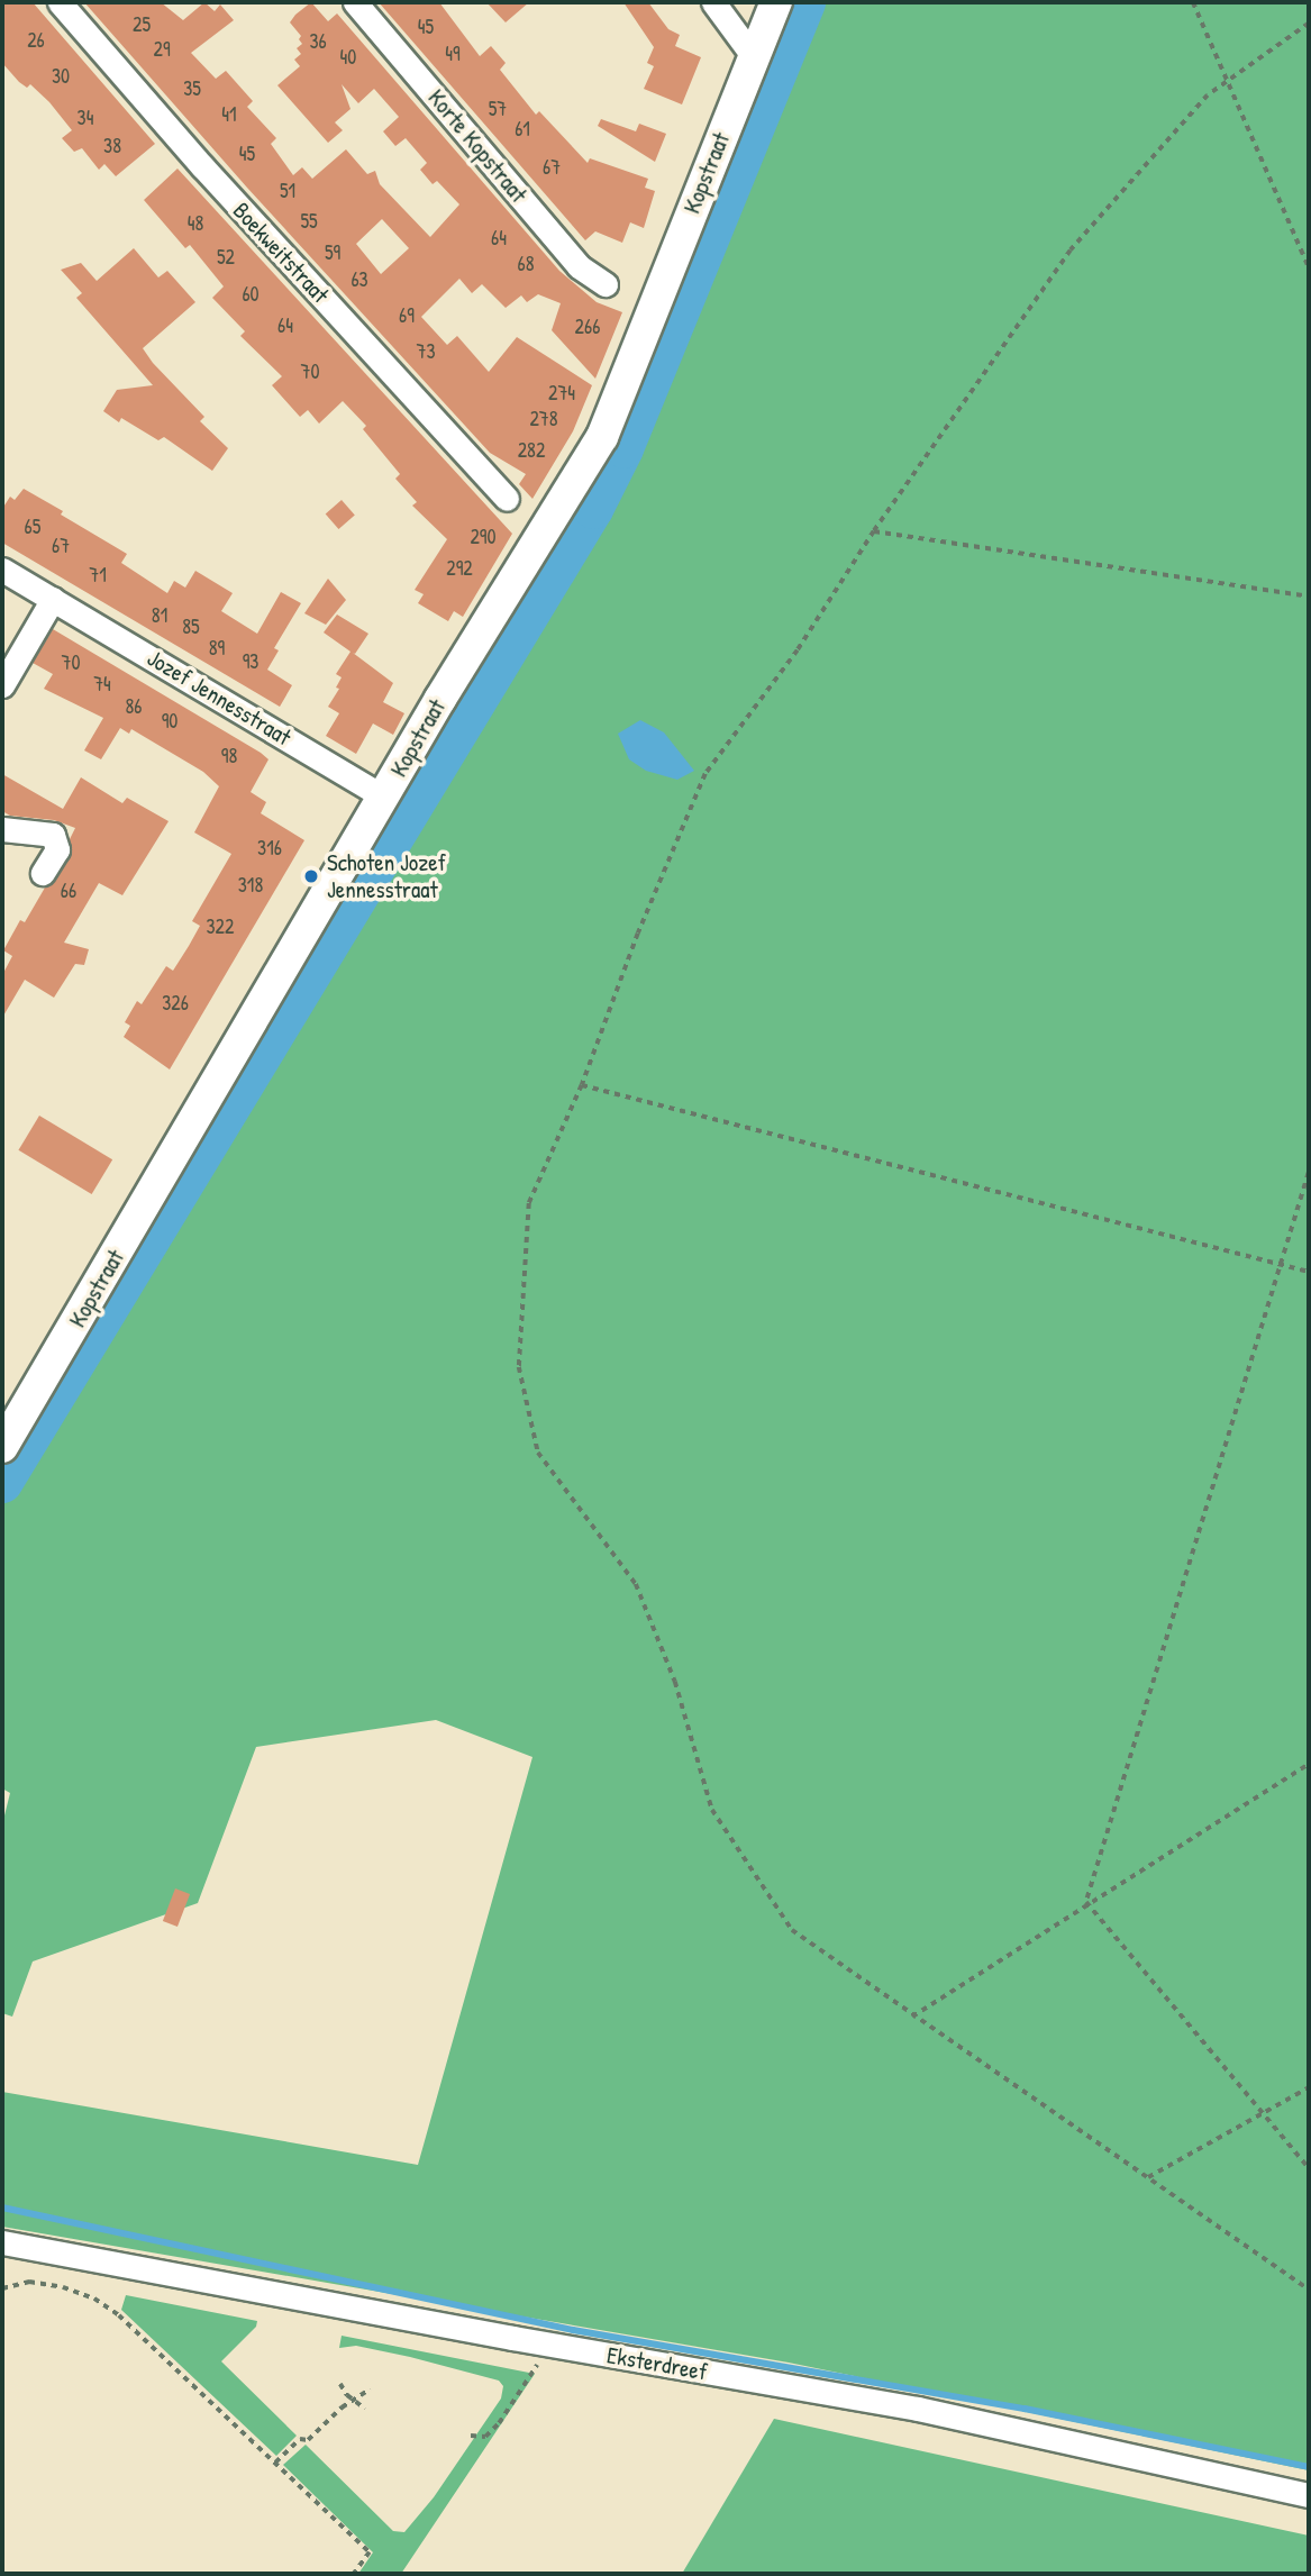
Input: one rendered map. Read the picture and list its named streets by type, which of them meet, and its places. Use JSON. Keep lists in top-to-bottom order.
{
  "streets": {
    "main road": ["Kopstraat"],
    "street": [
      "Korte Kopstraat",
      "Boekweitstraat",
      "Jozef Jennesstraat",
      "Eksterdreef"
    ]
  },
  "crossings": [
    ["Kopstraat", "Jozef Jennesstraat"]
  ],
  "places": ["Schoten Jozef Jennesstraat"],
  "house_numbers": [
    "25",
    "45",
    "26",
    "36",
    "29",
    "49",
    "40",
    "30",
    "35",
    "57",
    "41",
    "34",
    "61",
    "38",
    "45",
    "67",
    "51",
    "55",
    "48",
    "64",
    "59",
    "52",
    "68",
    "63",
    "60",
    "69",
    "64",
    "266",
    "73",
    "70",
    "274",
    "278",
    "282",
    "65",
    "290",
    "67",
    "292",
    "71",
    "81",
    "85",
    "89",
    "93",
    "70",
    "74",
    "86",
    "90",
    "98",
    "316",
    "318",
    "66",
    "322",
    "326"
  ]
}
